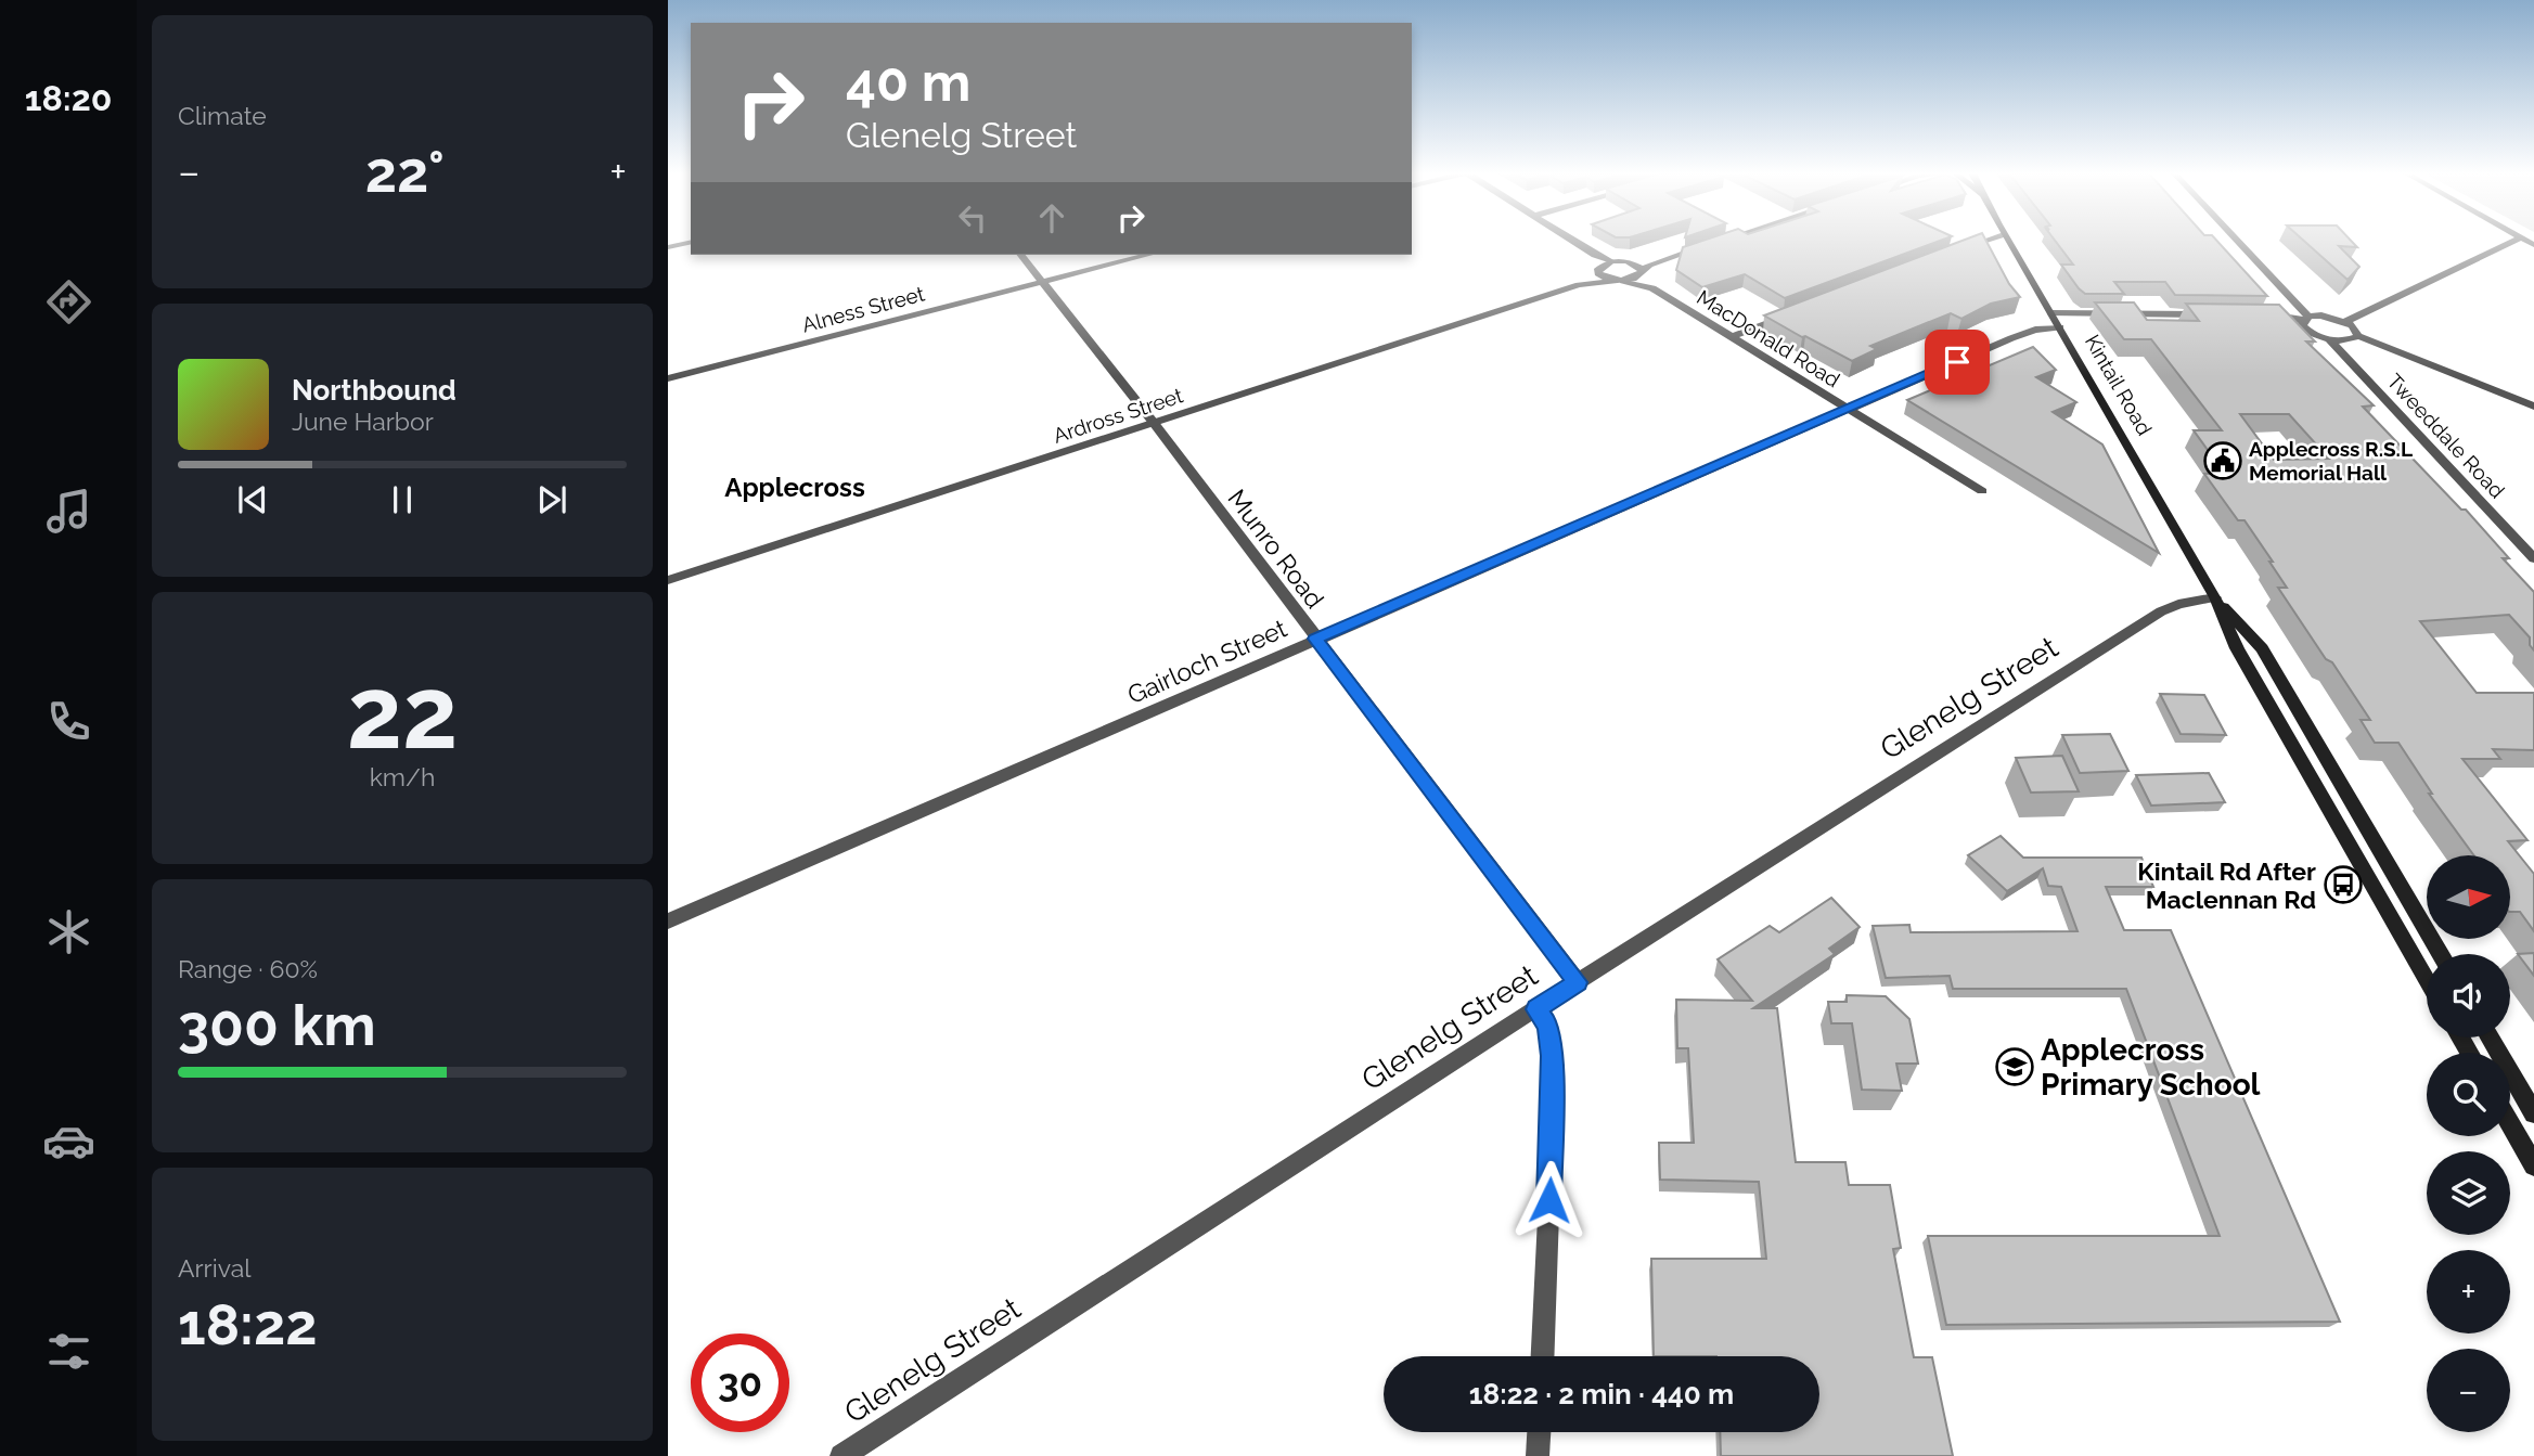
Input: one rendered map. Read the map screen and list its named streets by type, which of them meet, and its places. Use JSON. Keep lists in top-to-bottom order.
{
  "streets": {
    "main road": ["Kintail Road"],
    "street": [
      "Alness Street",
      "MacDonald Road",
      "Ardross Street",
      "Tweeddale Road",
      "Munro Road",
      "Gairloch Street",
      "Glenelg Street"
    ]
  },
  "crossings": [
    ["Alness Street", "Munro Road"],
    ["MacDonald Road", "Ardross Street"],
    ["MacDonald Road", "Gairloch Street"],
    ["Kintail Road", "Gairloch Street"],
    ["Kintail Road", "Glenelg Street"],
    ["Ardross Street", "Munro Road"],
    ["Munro Road", "Gairloch Street"],
    ["Munro Road", "Glenelg Street"]
  ],
  "districts": ["Applecross"],
  "places": {
    "public building": ["Applecross R.S.L Memorial Hall"],
    "bus stop": ["Kintail Rd After Maclennan Rd"],
    "school or university": ["Applecross Primary School"]
  },
  "north": "right",
  "page": {
    "tabs": "18:20",
    "tile": [
      "Climate",
      ["22", "km/h"],
      ["Range · 60%", "300 km"],
      ["Arrival", "18:22"]
    ],
    "turn": ["40 m", "Glenelg Street"],
    "heat": ["−", "22°", "+"],
    "song": ["Northbound", "June Harbor"],
    "map_buttons": ["+", "−"],
    "limit": "30",
    "trip": "18:22 · 2 min · 440 m"
  }
}
